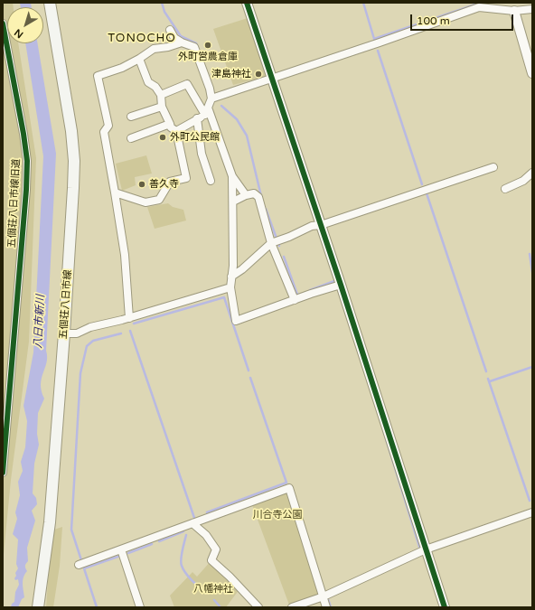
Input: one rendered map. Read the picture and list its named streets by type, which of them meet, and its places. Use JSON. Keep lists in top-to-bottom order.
{
  "streets": {
    "main road": ["五個荘八日市線"],
    "street": ["五個荘八日市線旧道"]
  },
  "districts": ["TONOCHO"],
  "water": ["八日市新川"],
  "parks": ["川合寺公園", "八幡神社"],
  "places": [
    "外町営農倉庫",
    "津島神社",
    "外町公民館",
    "善久寺"
  ],
  "scale_bar": "100 m",
  "north": "bottom left"
}
